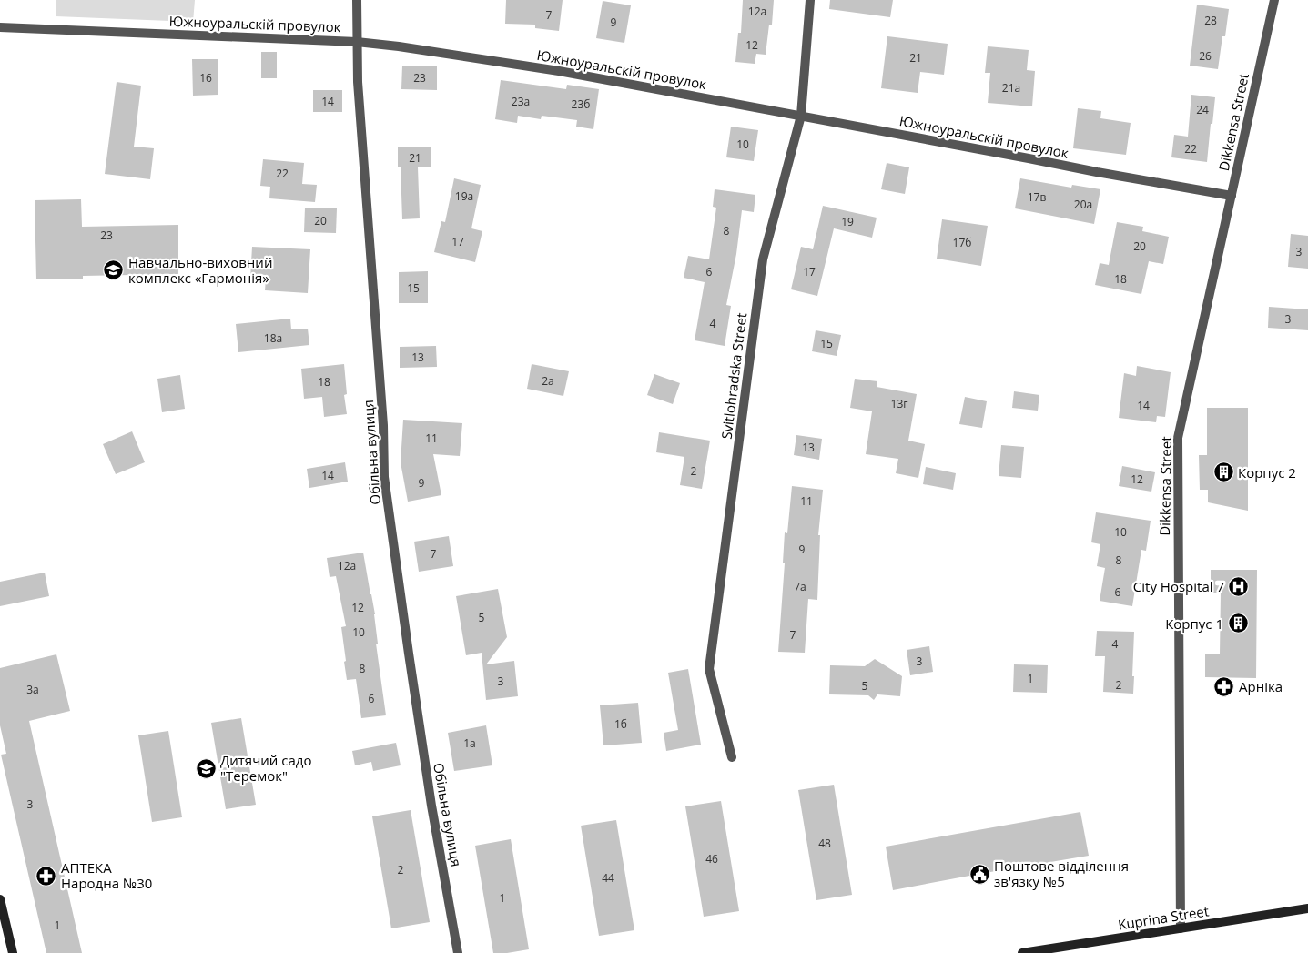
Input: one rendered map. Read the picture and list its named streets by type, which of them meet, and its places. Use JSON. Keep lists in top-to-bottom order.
{
  "streets": {
    "main road": ["Kuprina Street"],
    "street": [
      "Южноуральскій провулок",
      "Dikkensa Street",
      "Svitlohradska Street",
      "Обільна вулиця"
    ]
  },
  "crossings": [
    ["Южноуральскій провулок", "Dikkensa Street"],
    ["Южноуральскій провулок", "Svitlohradska Street"],
    ["Южноуральскій провулок", "Обільна вулиця"],
    ["Dikkensa Street", "Kuprina Street"]
  ],
  "places": {
    "school or university": ["Навчально-виховний комплекс «Гармонія»", "Дитячий садо \"Теремок\""],
    "building": ["Корпус 2", "Корпус 1"],
    "hospital": ["City Hospital 7"],
    "pharmacy": ["Арніка", "АПТЕКА Народна №30"],
    "public building": ["Поштове відділення зв'язку №5"]
  },
  "house_numbers": [
    "12а",
    "7",
    "28",
    "9",
    "12",
    "26",
    "21",
    "16",
    "23",
    "21а",
    "14",
    "23а",
    "23б",
    "24",
    "10",
    "22",
    "21",
    "22",
    "19а",
    "17в",
    "20а",
    "20",
    "19",
    "8",
    "23",
    "17",
    "17б",
    "20",
    "3",
    "6",
    "17",
    "18",
    "15",
    "3",
    "4",
    "18а",
    "15",
    "13",
    "2а",
    "18",
    "13г",
    "14",
    "11",
    "13",
    "2",
    "14",
    "12",
    "9",
    "11",
    "10",
    "9",
    "7",
    "8",
    "12а",
    "7а",
    "6",
    "12",
    "5",
    "10",
    "7",
    "4",
    "3",
    "8",
    "1",
    "3",
    "2",
    "5",
    "3а",
    "6",
    "1б",
    "1а",
    "3",
    "48",
    "46",
    "2",
    "44",
    "1",
    "1"
  ]
}
